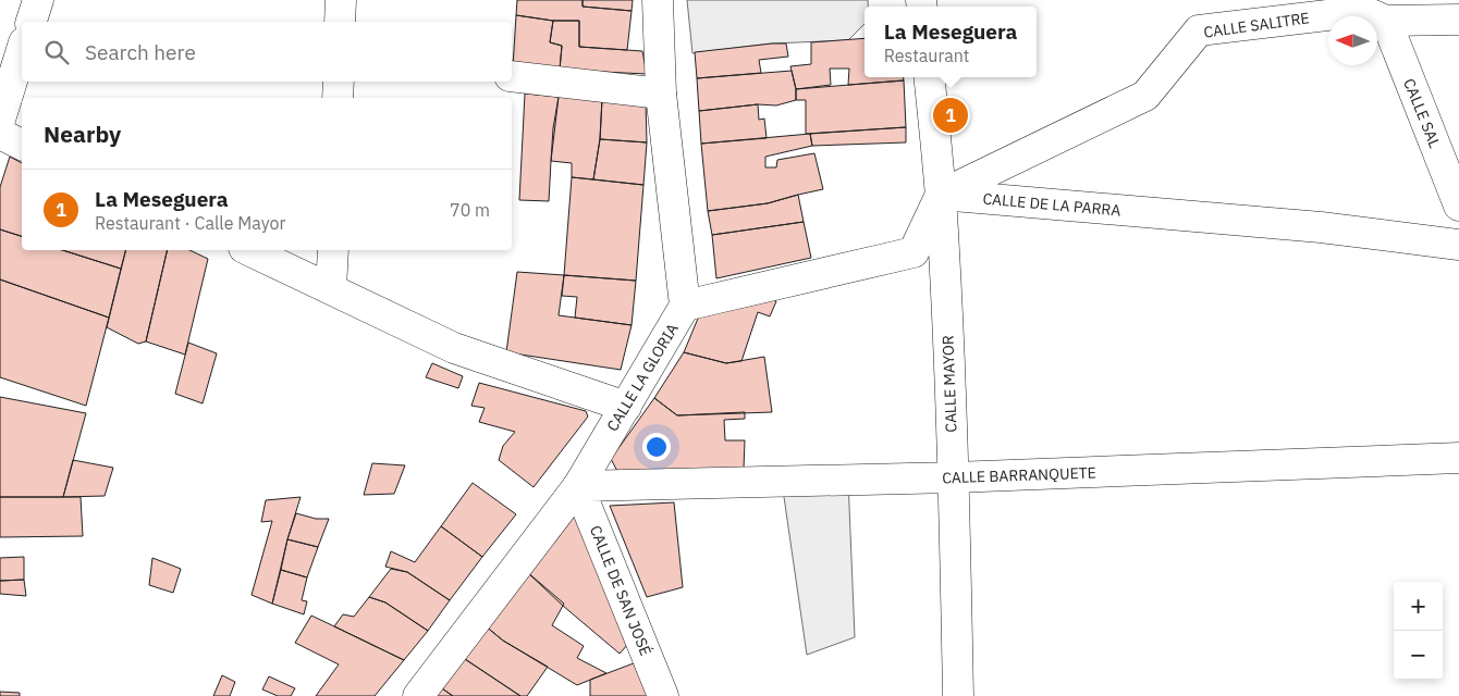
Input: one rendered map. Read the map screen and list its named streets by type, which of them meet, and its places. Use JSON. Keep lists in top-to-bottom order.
{
  "streets": {
    "street": [
      "CALLE SALITRE",
      "CALLE SAL",
      "CALLE DE LA PARRA",
      "CALLE LA GLORIA",
      "CALLE MAYOR",
      "CALLE BARRANQUETE",
      "CALLE DE SAN JOSÉ"
    ]
  },
  "crossings": [
    ["CALLE SALITRE", "CALLE SAL"],
    ["CALLE SALITRE", "CALLE DE LA PARRA"],
    ["CALLE SALITRE", "CALLE MAYOR"],
    ["CALLE DE LA PARRA", "CALLE MAYOR"],
    ["CALLE LA GLORIA", "CALLE BARRANQUETE"],
    ["CALLE LA GLORIA", "CALLE DE SAN JOSÉ"],
    ["CALLE MAYOR", "CALLE BARRANQUETE"],
    ["CALLE BARRANQUETE", "CALLE DE SAN JOSÉ"]
  ],
  "north": "left",
  "page": {
    "popup": ["La Meseguera", "Restaurant"],
    "search": "Search here",
    "pins": "1",
    "heading": "Nearby",
    "list": [
      {
        "mark": "1",
        "name": "La Meseguera",
        "note": "Restaurant · Calle Mayor",
        "value": "70 m"
      }
    ],
    "map_buttons": ["+", "−"]
  }
}
